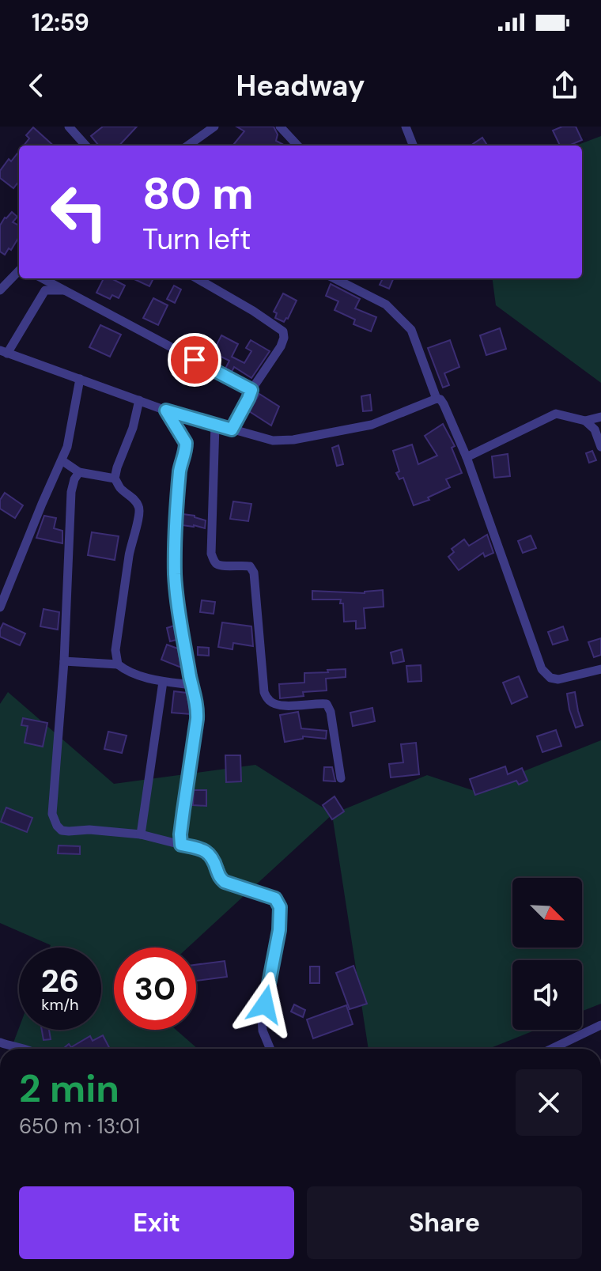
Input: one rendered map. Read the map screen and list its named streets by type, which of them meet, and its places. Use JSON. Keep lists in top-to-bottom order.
{
  "north": "bottom right",
  "page": {
    "status": "12:59",
    "header": "Headway",
    "turn": ["80 m", "Turn left"],
    "speed": "26 km/h",
    "limit": "30",
    "heading": ["2 min", "650 m · 13:01"],
    "buttons": ["Exit", "Share"]
  }
}
